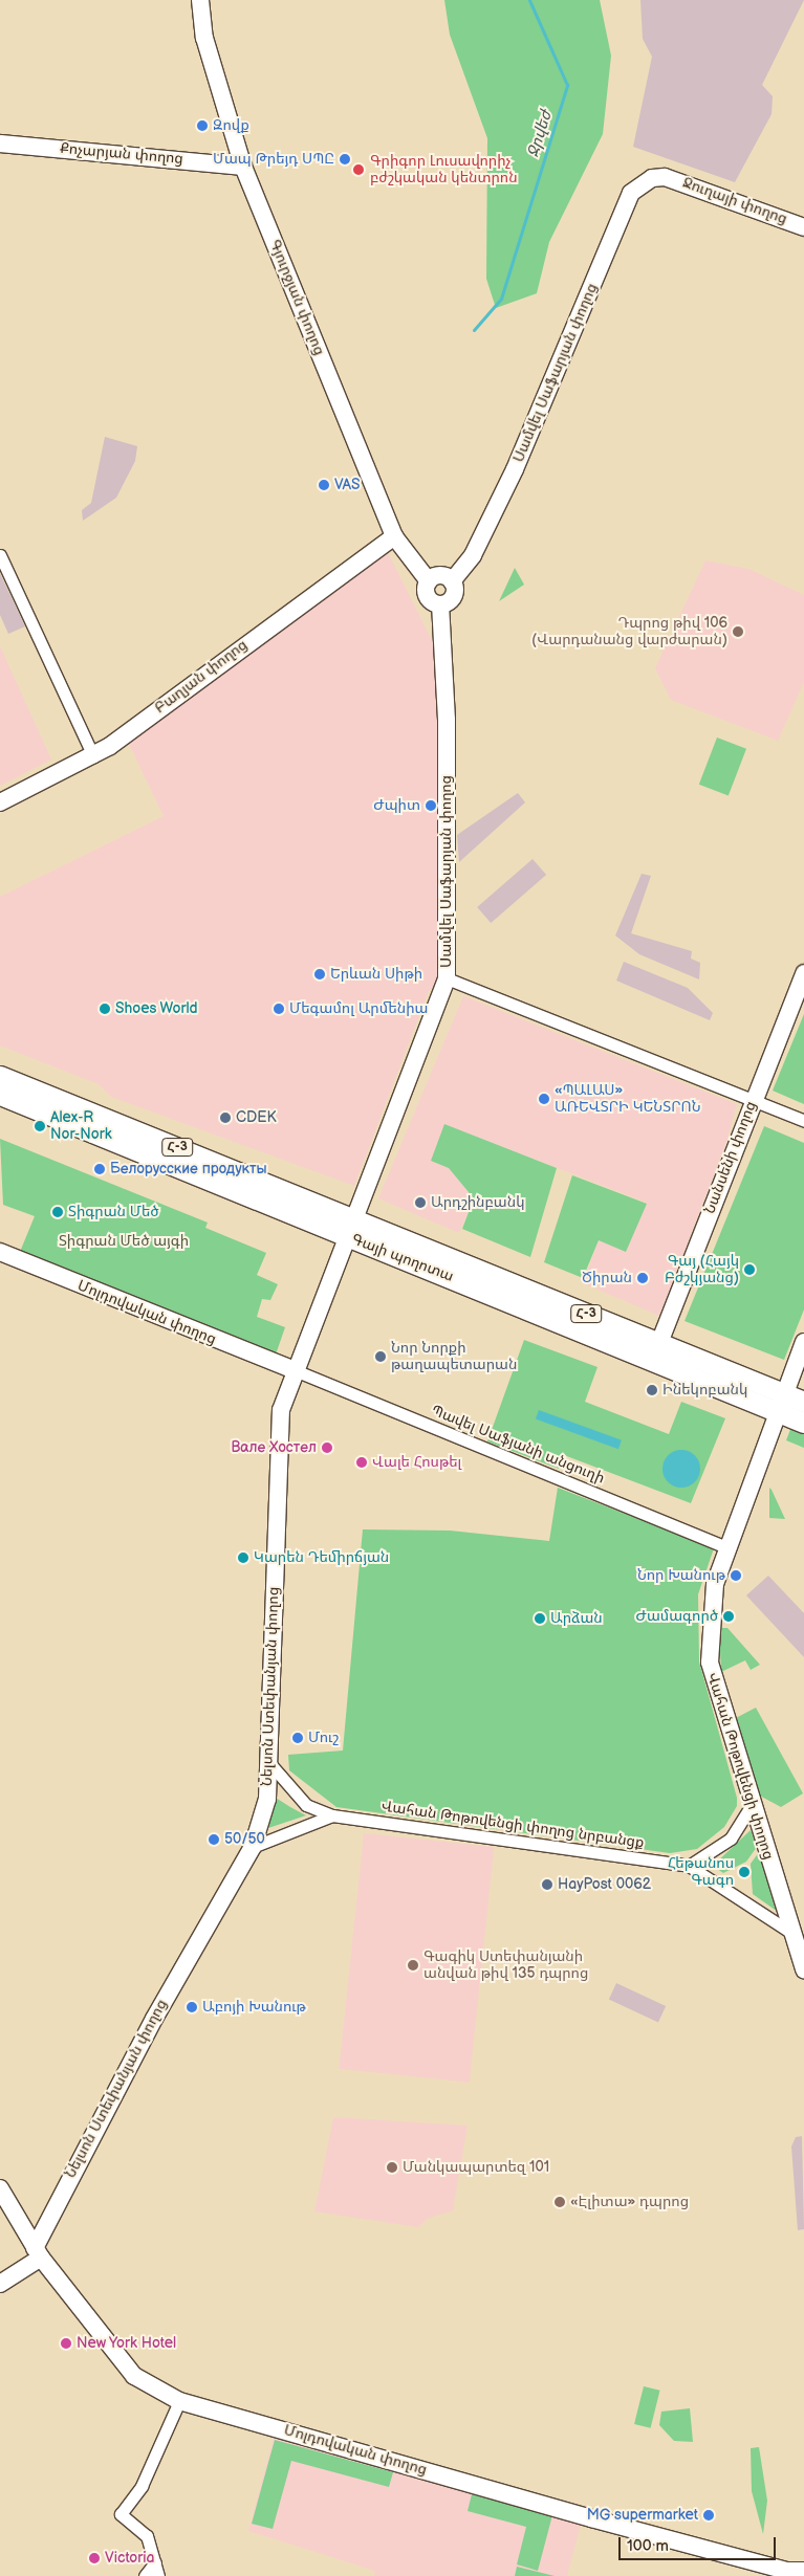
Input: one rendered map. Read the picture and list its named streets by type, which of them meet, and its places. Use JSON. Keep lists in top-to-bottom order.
{
  "streets": {
    "main road": ["Հ-3", "Գայի պողոտա"],
    "street": [
      "Քոչարյան փողոց",
      "Ջուղայի փողոց",
      "Գյուրջյան փողոց",
      "Սամվել Սաֆարյան փողոց",
      "Բաղյան փողոց",
      "Նանսենի փողոց",
      "Մոլդովական փողոց",
      "Պավել Սաֆյանի անցուղի",
      "Նելսոն Ստեփանյան փողոց",
      "Վահան Թոթովենցի փողոց",
      "Վահան Թոթովենցի փողոց նրբանցք"
    ]
  },
  "crossings": [
    ["Քոչարյան փողոց", "Գյուրջյան փողոց"],
    ["Ջուղայի փողոց", "Սամվել Սաֆարյան փողոց"],
    ["Գյուրջյան փողոց", "Սամվել Սաֆարյան փողոց"],
    ["Գյուրջյան փողոց", "Բաղյան փողոց"],
    ["Սամվել Սաֆարյան փողոց", "Գայի պողոտա"],
    ["Սամվել Սաֆարյան փողոց", "Նելսոն Ստեփանյան փողոց"],
    ["Նանսենի փողոց", "Գայի պողոտա"],
    ["Գայի պողոտա", "Նելսոն Ստեփանյան փողոց"],
    ["Գայի պողոտա", "Վահան Թոթովենցի փողոց"],
    ["Մոլդովական փողոց", "Պավել Սաֆյանի անցուղի"],
    ["Մոլդովական փողոց", "Նելսոն Ստեփանյան փողոց"],
    ["Պավել Սաֆյանի անցուղի", "Նելսոն Ստեփանյան փողոց"],
    ["Պավել Սաֆյանի անցուղի", "Վահան Թոթովենցի փողոց"],
    ["Նելսոն Ստեփանյան փողոց", "Վահան Թոթովենցի փողոց նրբանցք"],
    ["Վահան Թոթովենցի փողոց", "Վահան Թոթովենցի փողոց նրբանցք"]
  ],
  "water": ["Ջրվեժ"],
  "parks": ["Տիգրան Մեծ այգի"],
  "places": [
    "Զովք",
    "Մապ Թրեյդ ՍՊԸ",
    "Գրիգոր Լուսավորիչ բժշկական կենտրոն",
    "VAS",
    "Դպրոց թիվ 106 (Վարդանանց վարժարան)",
    "Ժպիտ",
    "Երևան Սիթի",
    "Shoes World",
    "Մեգամոլ Արմենիա",
    "«ՊԱԼԱՍ» ԱՌԵՎՏՐԻ ԿԵՆՏՐՈՆ",
    "CDEK",
    "Alex-R Nor-Nork",
    "Белорусские продукты",
    "Արդշինբանկ",
    "Տիգրան Մեծ",
    "Գայ (Հայկ Բժշկյանց)",
    "Ծիրան",
    "Նոր Նորքի թաղապետարան",
    "Ինեկոբանկ",
    "Вале Хостел",
    "Վալե Հոսթել",
    "Կարեն Դեմիրճյան",
    "Նոր Խանութ",
    "Ժամագործ",
    "Արձան",
    "Մուշ",
    "50/50",
    "Հեթանոս Գագո",
    "HayPost 0062",
    "Գագիկ Ստեփանյանի անվան թիվ 135 դպրոց",
    "Աբոյի Խանութ",
    "Մանկապարտեզ 101",
    "«Էլիտա» դպրոց",
    "New York Hotel",
    "MG supermarket",
    "Victoria"
  ],
  "scale_bar": "100 m"
}
